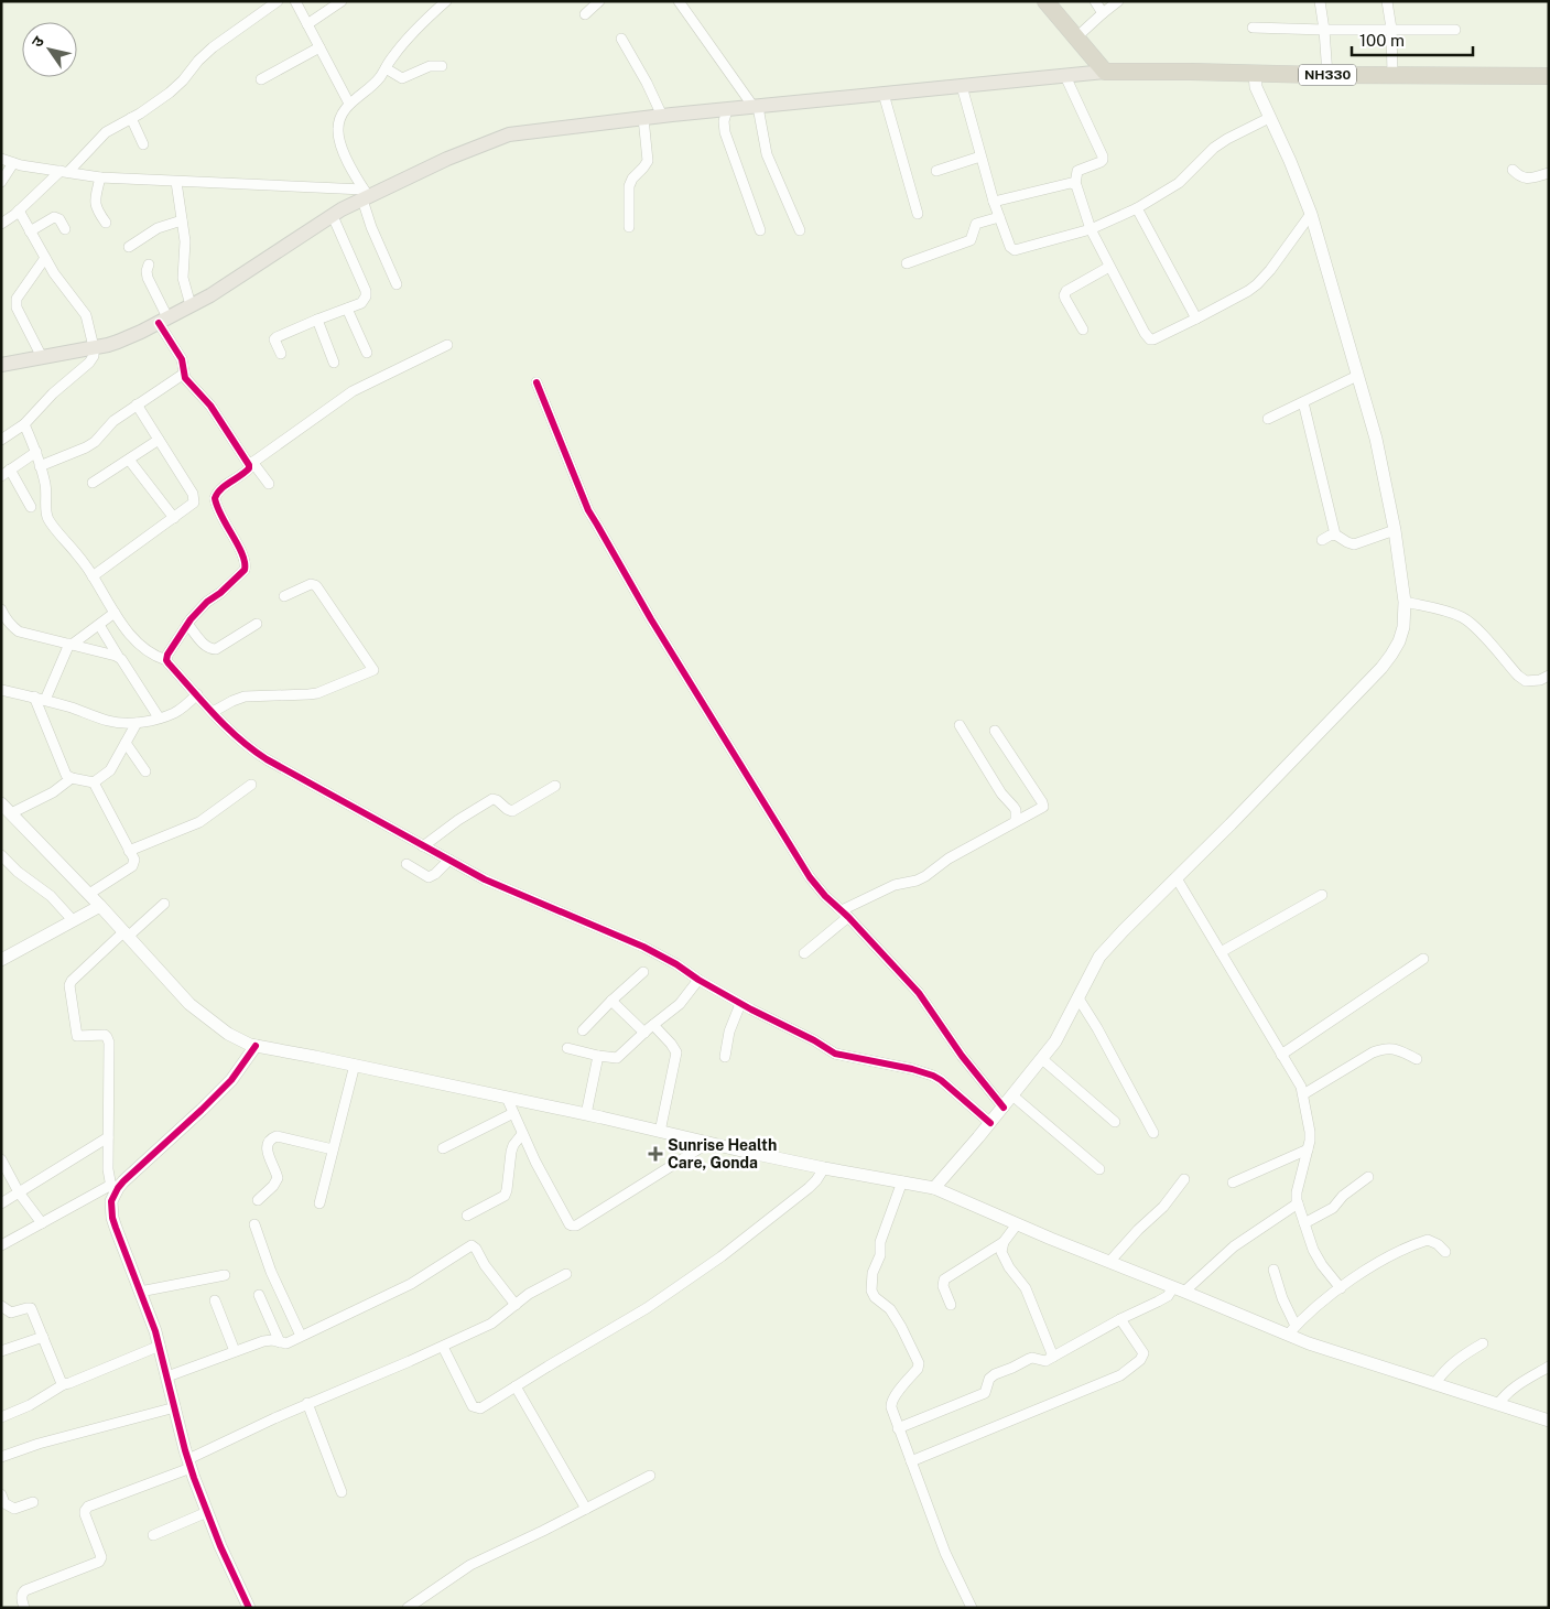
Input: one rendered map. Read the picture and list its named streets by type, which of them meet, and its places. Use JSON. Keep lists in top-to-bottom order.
{
  "streets": {
    "highway": ["NH330"]
  },
  "places": {
    "health": ["Sunrise Health Care, Gonda"]
  },
  "scale_bar": "100 m",
  "north": "top left"
}
